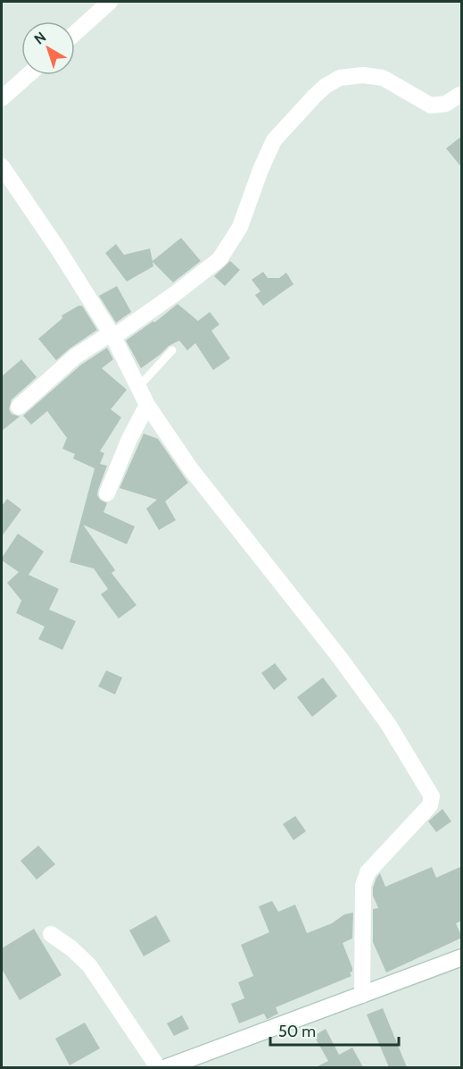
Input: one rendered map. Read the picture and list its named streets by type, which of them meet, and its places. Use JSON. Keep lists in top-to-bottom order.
{
  "scale_bar": "50 m",
  "north": "top left"
}
